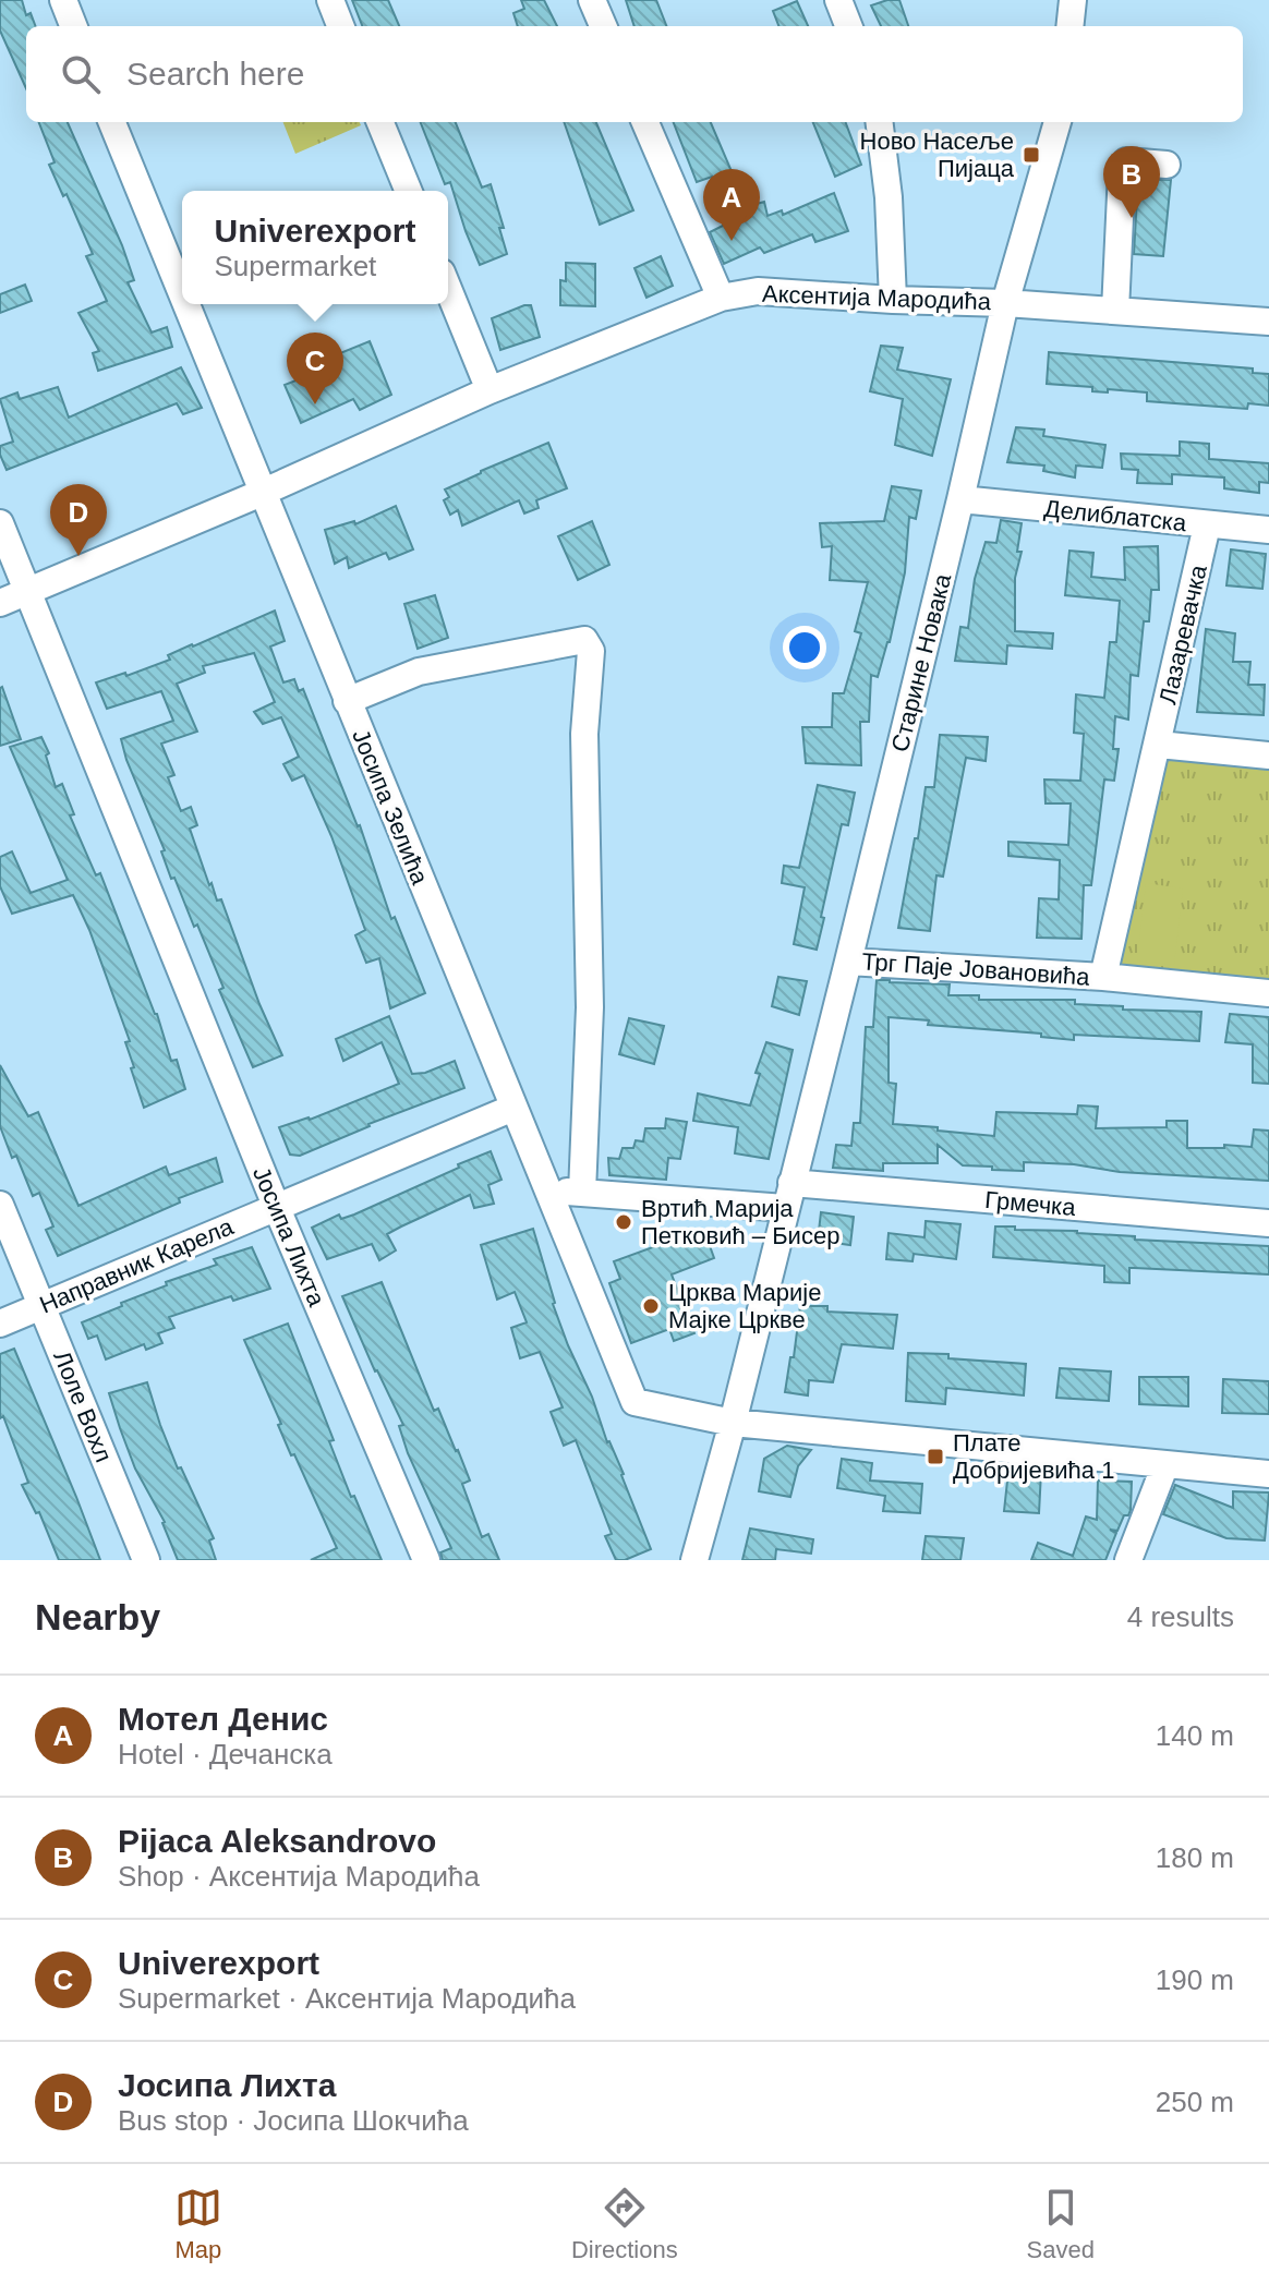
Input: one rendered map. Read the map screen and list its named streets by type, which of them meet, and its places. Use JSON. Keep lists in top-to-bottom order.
{
  "streets": {
    "street": [
      "Аксентија Мародића",
      "Делиблатска",
      "Лазаревачка",
      "Старине Новака",
      "Јосипа Зелића",
      "Трг Паје Јовановића",
      "Грмечка",
      "Јосипа Лихта",
      "Направник Карела",
      "Лоле Вохл"
    ]
  },
  "crossings": [
    ["Аксентија Мародића", "Старине Новака"],
    ["Аксентија Мародића", "Јосипа Зелића"],
    ["Аксентија Мародића", "Јосипа Лихта"],
    ["Делиблатска", "Лазаревачка"],
    ["Делиблатска", "Старине Новака"],
    ["Лазаревачка", "Трг Паје Јовановића"],
    ["Старине Новака", "Јосипа Зелића"],
    ["Старине Новака", "Трг Паје Јовановића"],
    ["Старине Новака", "Грмечка"],
    ["Јосипа Зелића", "Направник Карела"],
    ["Јосипа Лихта", "Направник Карела"],
    ["Направник Карела", "Лоле Вохл"]
  ],
  "places": {
    "transit": ["Ново Насеље Пијаца", "Плате Добријевића 1"],
    "other": ["Вртић Марија Петковић – Бисер", "Црква Марије Мајке Цркве"]
  },
  "page": {
    "search": "Search here",
    "pins": [
      "B",
      "A",
      "C",
      "D"
    ],
    "popup": ["Univerexport", "Supermarket"],
    "heading": ["Nearby", "4 results"],
    "list": [
      {
        "mark": "A",
        "name": "Мотел Денис",
        "note": "Hotel · Дечанска",
        "value": "140 m"
      },
      {
        "mark": "B",
        "name": "Pijaca Aleksandrovo",
        "note": "Shop · Аксентија Мародића",
        "value": "180 m"
      },
      {
        "mark": "C",
        "name": "Univerexport",
        "note": "Supermarket · Аксентија Мародића",
        "value": "190 m"
      },
      {
        "mark": "D",
        "name": "Јосипа Лихта",
        "note": "Bus stop · Јосипа Шокчића",
        "value": "250 m"
      }
    ],
    "nav": ["Map", "Directions", "Saved"]
  }
}
